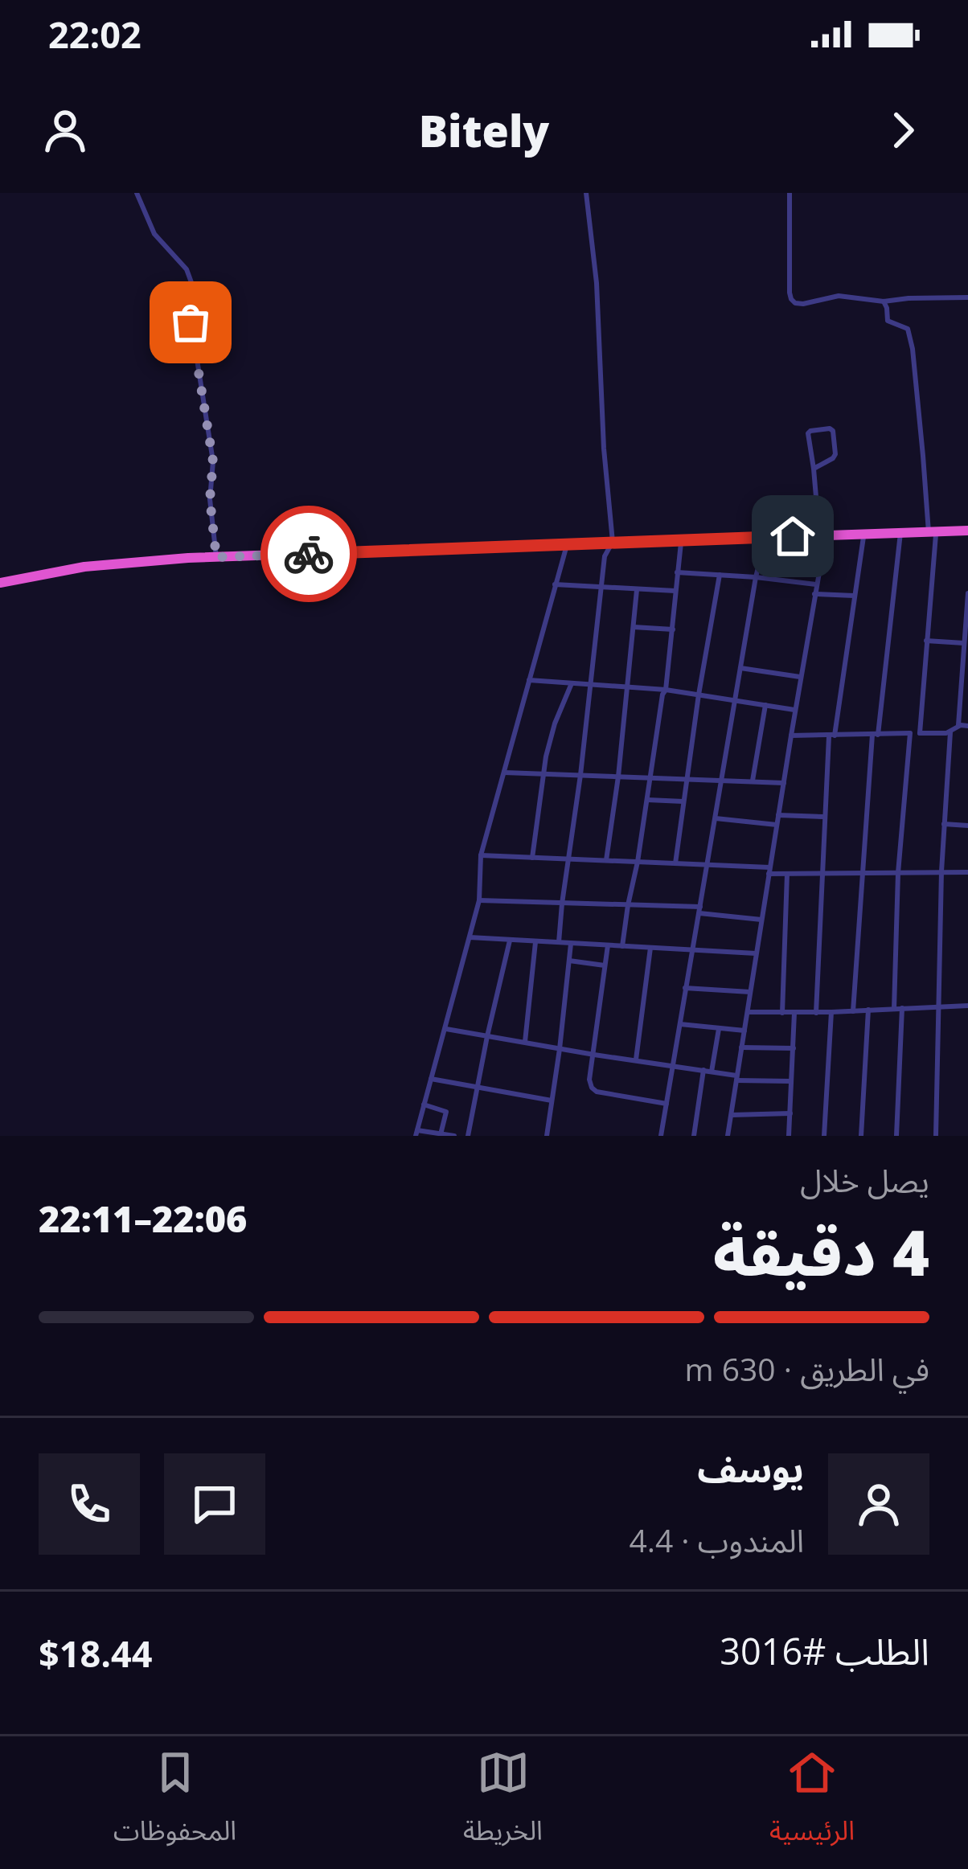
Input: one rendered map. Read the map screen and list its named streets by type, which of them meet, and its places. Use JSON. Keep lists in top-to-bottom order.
{
  "page": {
    "status": "22:02",
    "header": "Bitely",
    "heading": ["4 دقيقة", "يصل خلال", "22:06–22:11"],
    "panel": [
      "يوسف",
      "المندوب · 4.4",
      "الطلب #3016",
      "$18.44"
    ],
    "bar": "في الطريق · 630 m",
    "tabs": ["الرئيسية", "الخريطة", "المحفوظات"]
  }
}
